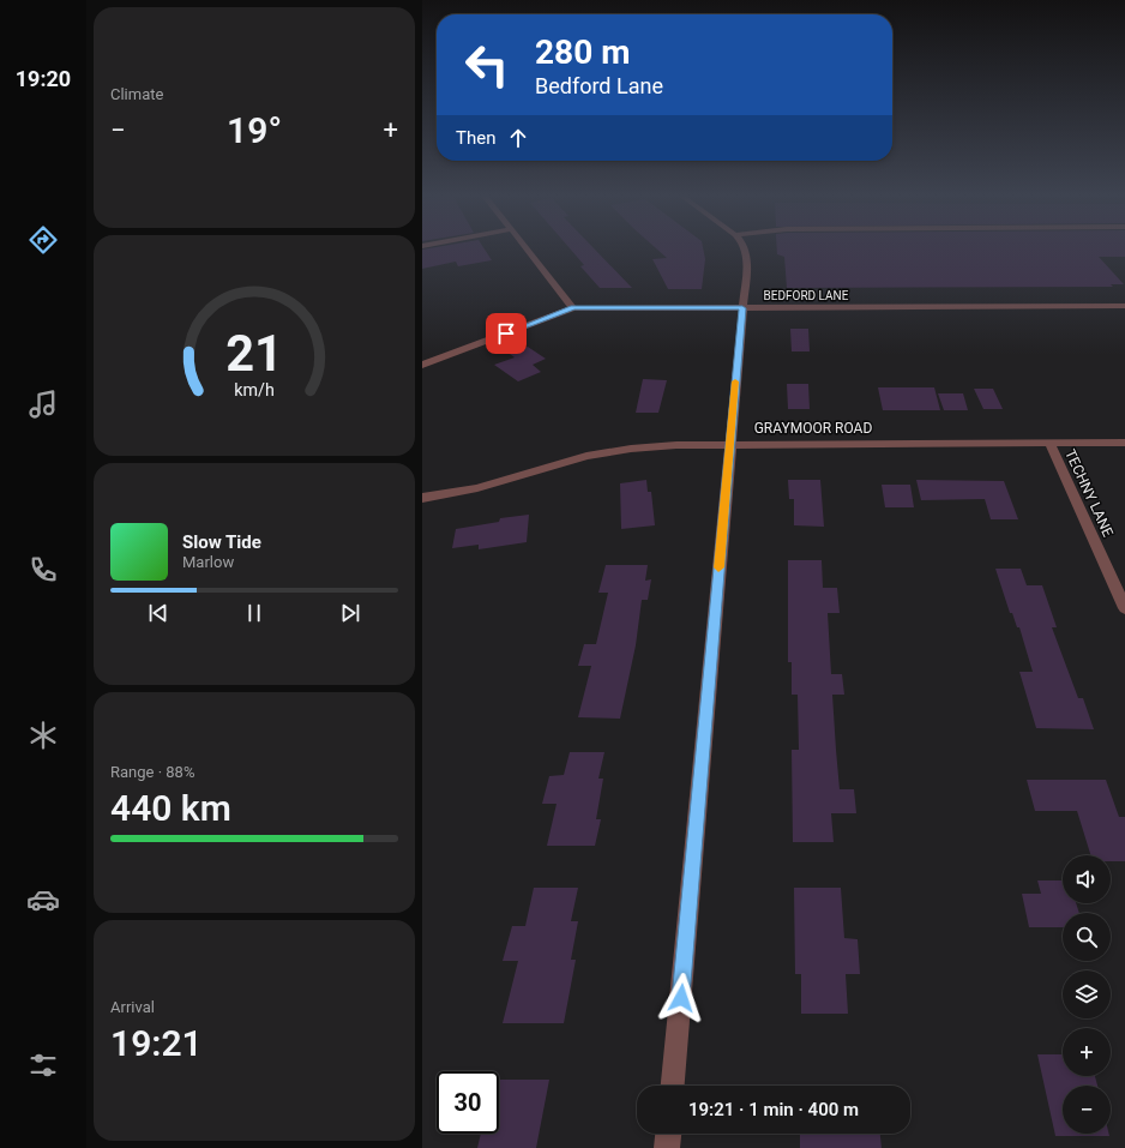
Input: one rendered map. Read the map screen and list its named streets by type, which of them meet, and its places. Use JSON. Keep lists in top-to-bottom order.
{
  "streets": {
    "street": ["BEDFORD LANE", "GRAYMOOR ROAD", "TECHNY LANE"]
  },
  "crossings": [
    ["GRAYMOOR ROAD", "TECHNY LANE"]
  ],
  "page": {
    "tabs": "19:20",
    "tile": [
      "Climate",
      ["Range · 88%", "440 km"],
      ["Arrival", "19:21"]
    ],
    "turn": ["280 m", "Bedford Lane"],
    "heat": ["−", "19°", "+"],
    "then": "Then",
    "song": ["Slow Tide", "Marlow"],
    "map_buttons": ["+", "−"],
    "limit": "30",
    "trip": "19:21 · 1 min · 400 m",
    "gauge": ["21", "km/h"]
  }
}
